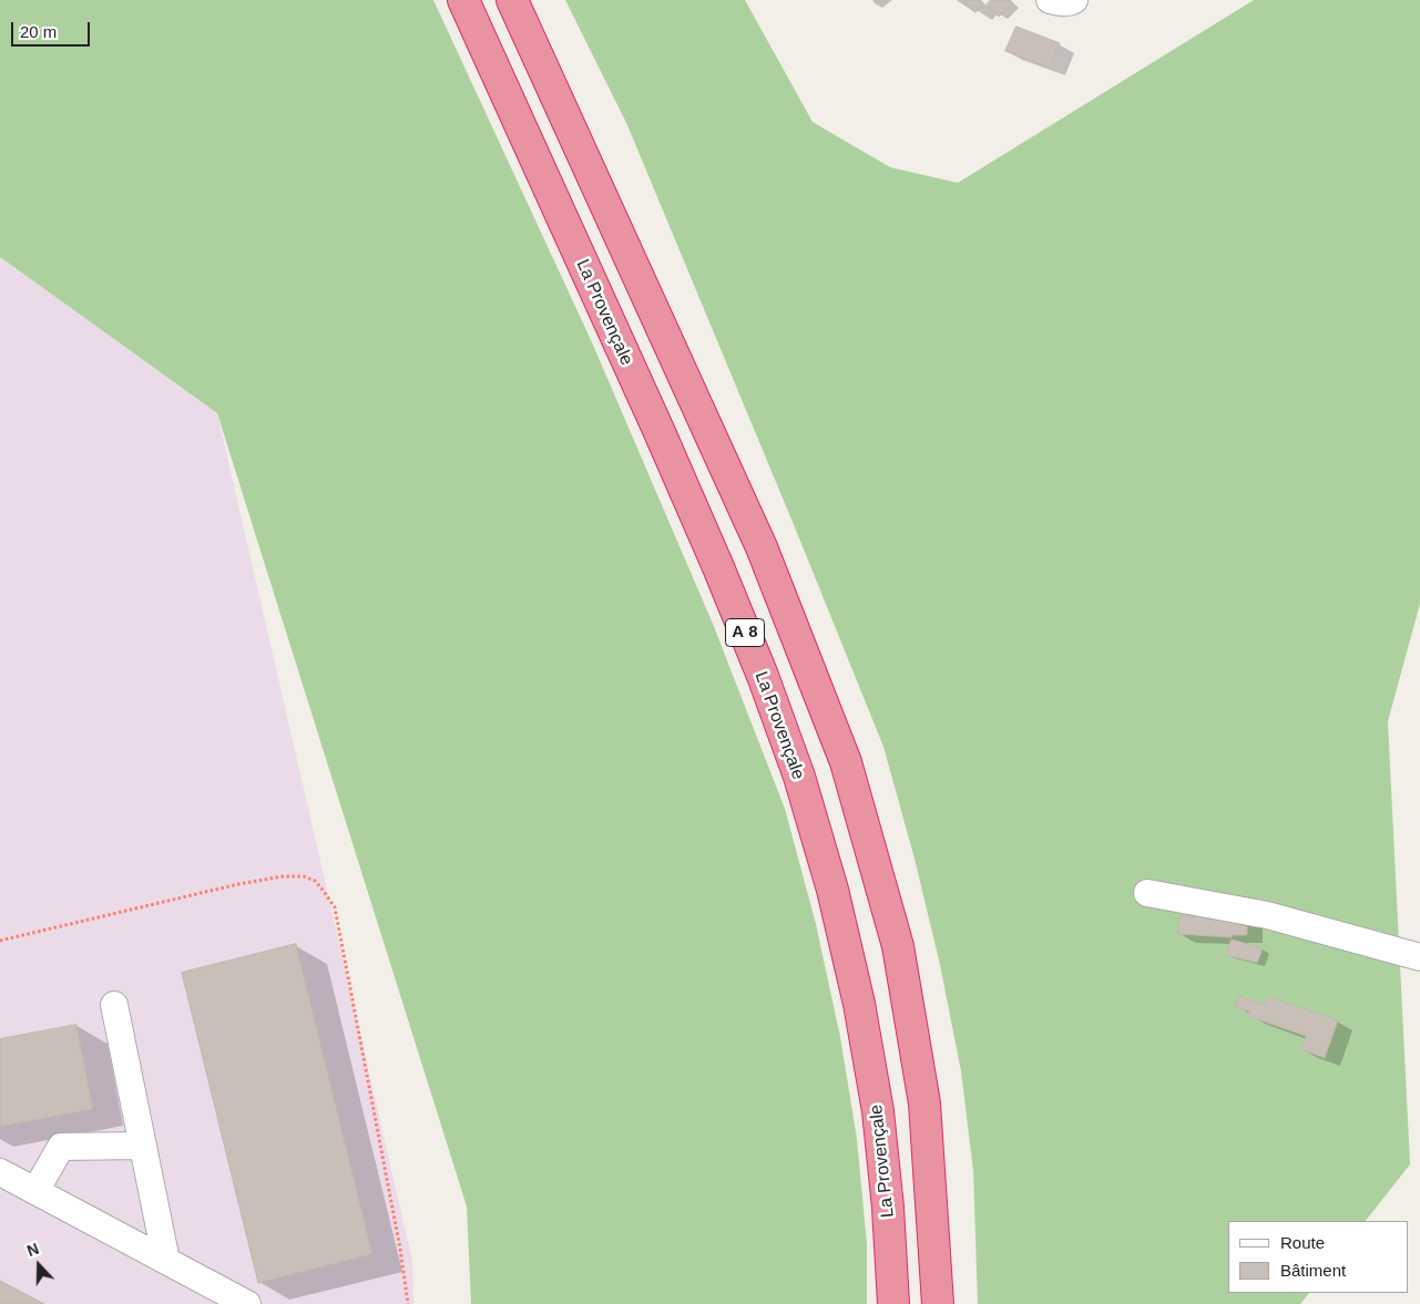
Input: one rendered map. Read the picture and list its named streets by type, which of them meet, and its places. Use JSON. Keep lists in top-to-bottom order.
{
  "streets": {
    "highway": ["La Provençale", "A 8"]
  },
  "legend": ["Route", "Bâtiment"],
  "scale_bar": "20 m",
  "north": "top"
}
